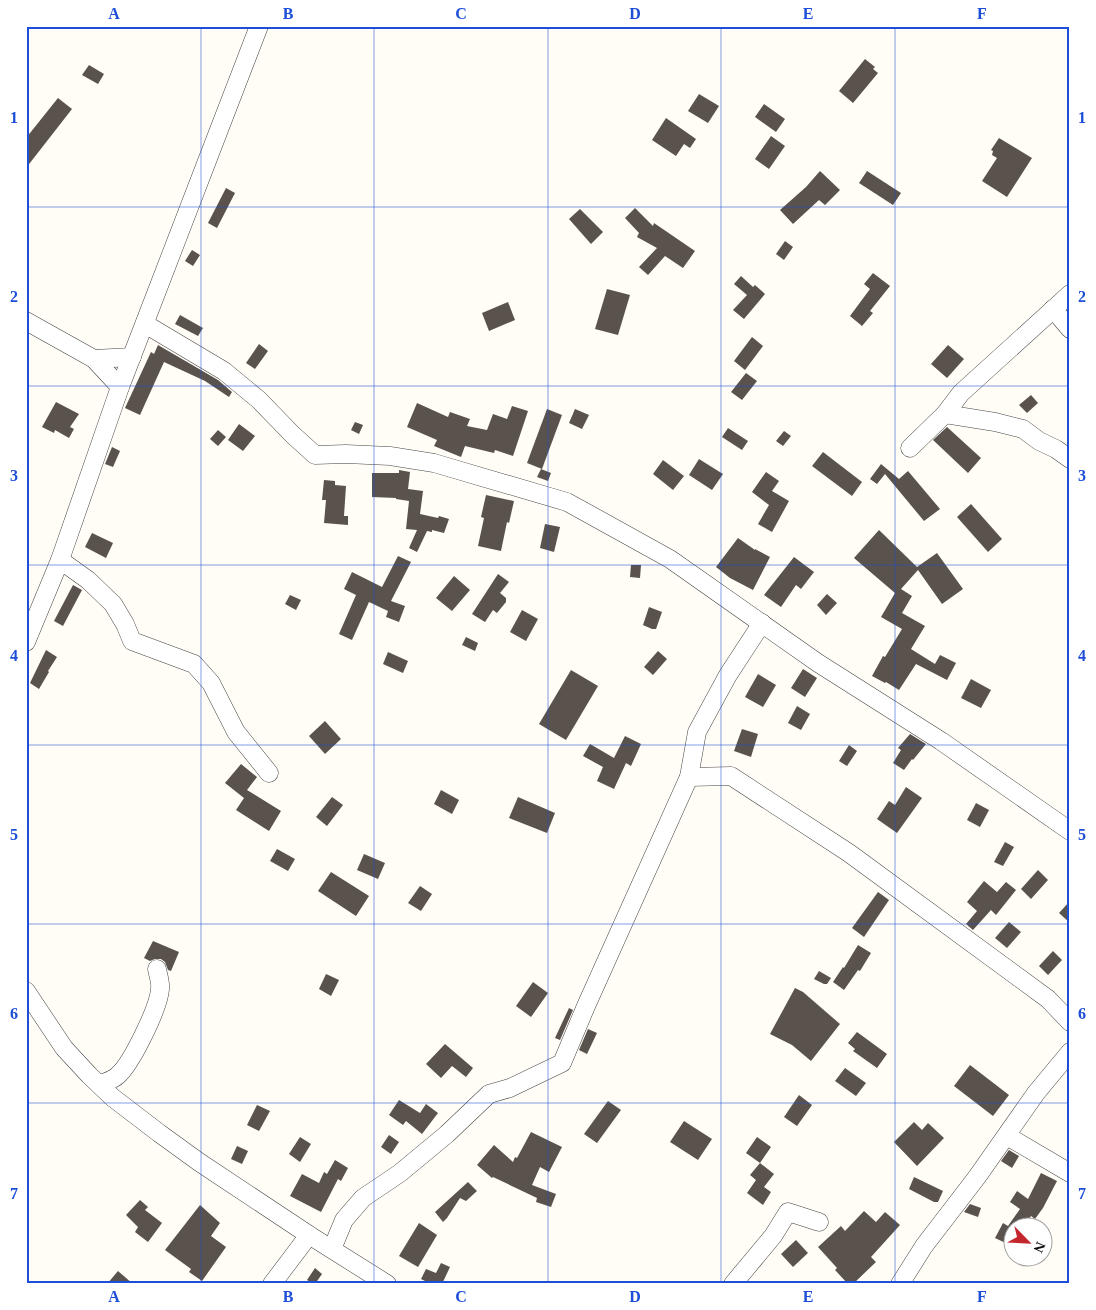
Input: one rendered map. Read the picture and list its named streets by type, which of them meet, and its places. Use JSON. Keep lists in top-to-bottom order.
{
  "north": "bottom right",
  "grid": {
    "columns": [
      "A",
      "B",
      "C",
      "D",
      "E",
      "F"
    ],
    "rows": [
      "1",
      "2",
      "3",
      "4",
      "5",
      "6",
      "7"
    ]
  }
}
